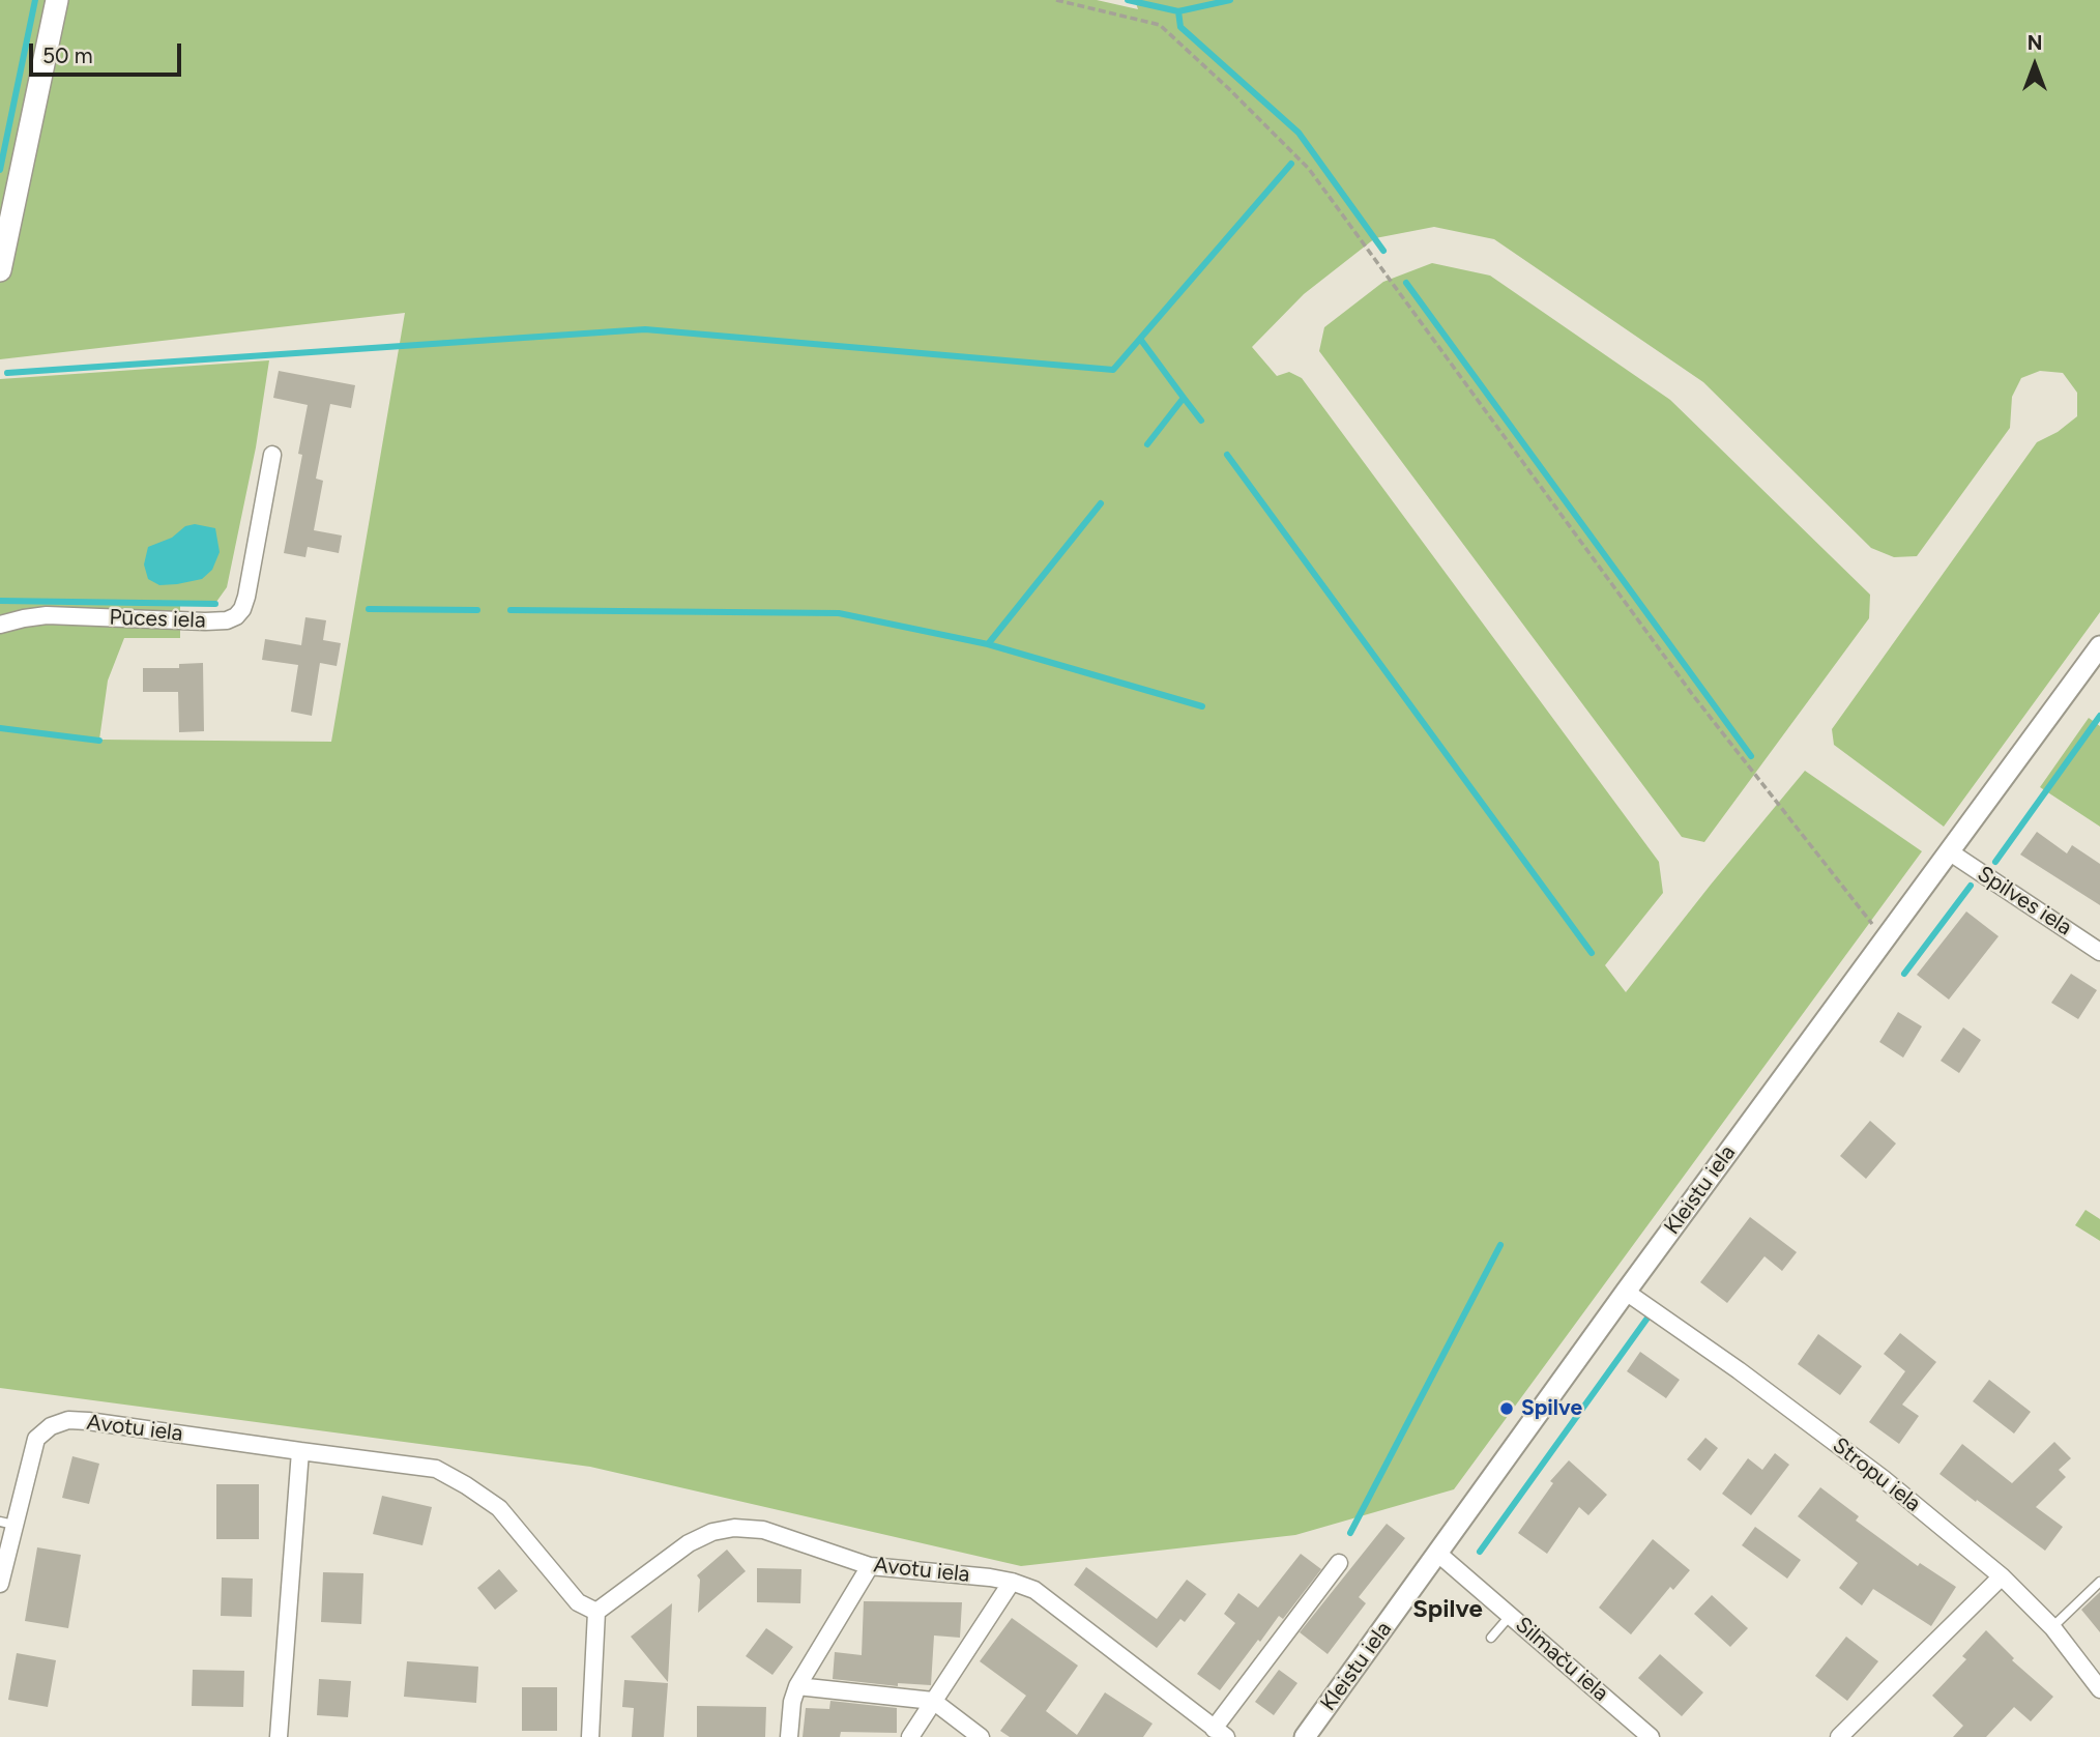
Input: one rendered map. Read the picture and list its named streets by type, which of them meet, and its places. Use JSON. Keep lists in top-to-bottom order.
{
  "streets": {
    "street": [
      "Pūces iela",
      "Spilves iela",
      "Kleistu iela",
      "Avotu iela",
      "Stropu iela",
      "Silmaču iela"
    ]
  },
  "crossings": [
    ["Spilves iela", "Kleistu iela"],
    ["Kleistu iela", "Stropu iela"],
    ["Kleistu iela", "Silmaču iela"]
  ],
  "districts": ["Spilve"],
  "places": ["Spilve"],
  "scale_bar": "50 m",
  "north": "top"
}
